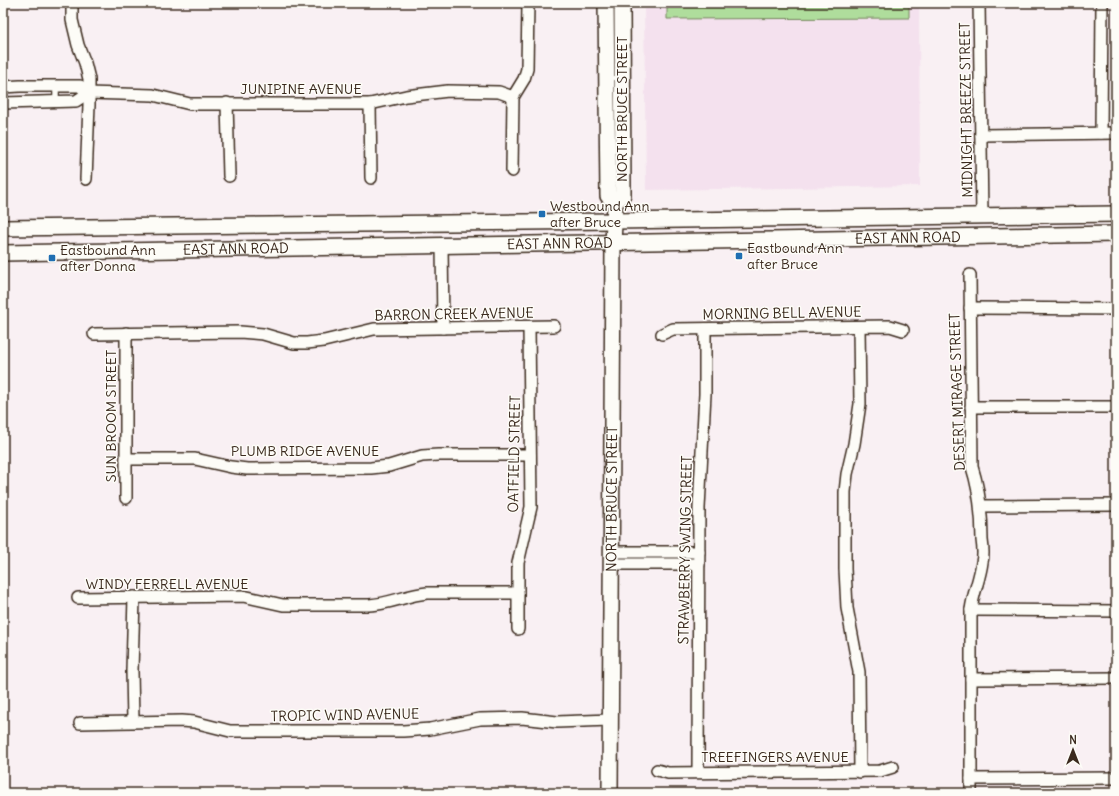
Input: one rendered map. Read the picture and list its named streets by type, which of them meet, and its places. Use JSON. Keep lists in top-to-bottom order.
{
  "streets": {
    "main road": ["NORTH BRUCE STREET", "EAST ANN ROAD"],
    "street": [
      "JUNIPINE AVENUE",
      "MIDNIGHT BREEZE STREET",
      "MORNING BELL AVENUE",
      "BARRON CREEK AVENUE",
      "DESERT MIRAGE STREET",
      "SUN BROOM STREET",
      "PLUMB RIDGE AVENUE",
      "OATFIELD STREET",
      "STRAWBERRY SWING STREET",
      "WINDY FERRELL AVENUE",
      "TROPIC WIND AVENUE",
      "TREEFINGERS AVENUE"
    ]
  },
  "crossings": [
    ["NORTH BRUCE STREET", "EAST ANN ROAD"],
    ["NORTH BRUCE STREET", "TROPIC WIND AVENUE"],
    ["MIDNIGHT BREEZE STREET", "EAST ANN ROAD"],
    ["MORNING BELL AVENUE", "STRAWBERRY SWING STREET"],
    ["BARRON CREEK AVENUE", "SUN BROOM STREET"],
    ["BARRON CREEK AVENUE", "OATFIELD STREET"],
    ["SUN BROOM STREET", "PLUMB RIDGE AVENUE"],
    ["PLUMB RIDGE AVENUE", "OATFIELD STREET"],
    ["OATFIELD STREET", "WINDY FERRELL AVENUE"],
    ["STRAWBERRY SWING STREET", "TREEFINGERS AVENUE"]
  ],
  "places": {
    "transit": ["Westbound Ann after Bruce", "Eastbound Ann after Bruce", "Eastbound Ann after Donna"]
  },
  "north": "top"
}
